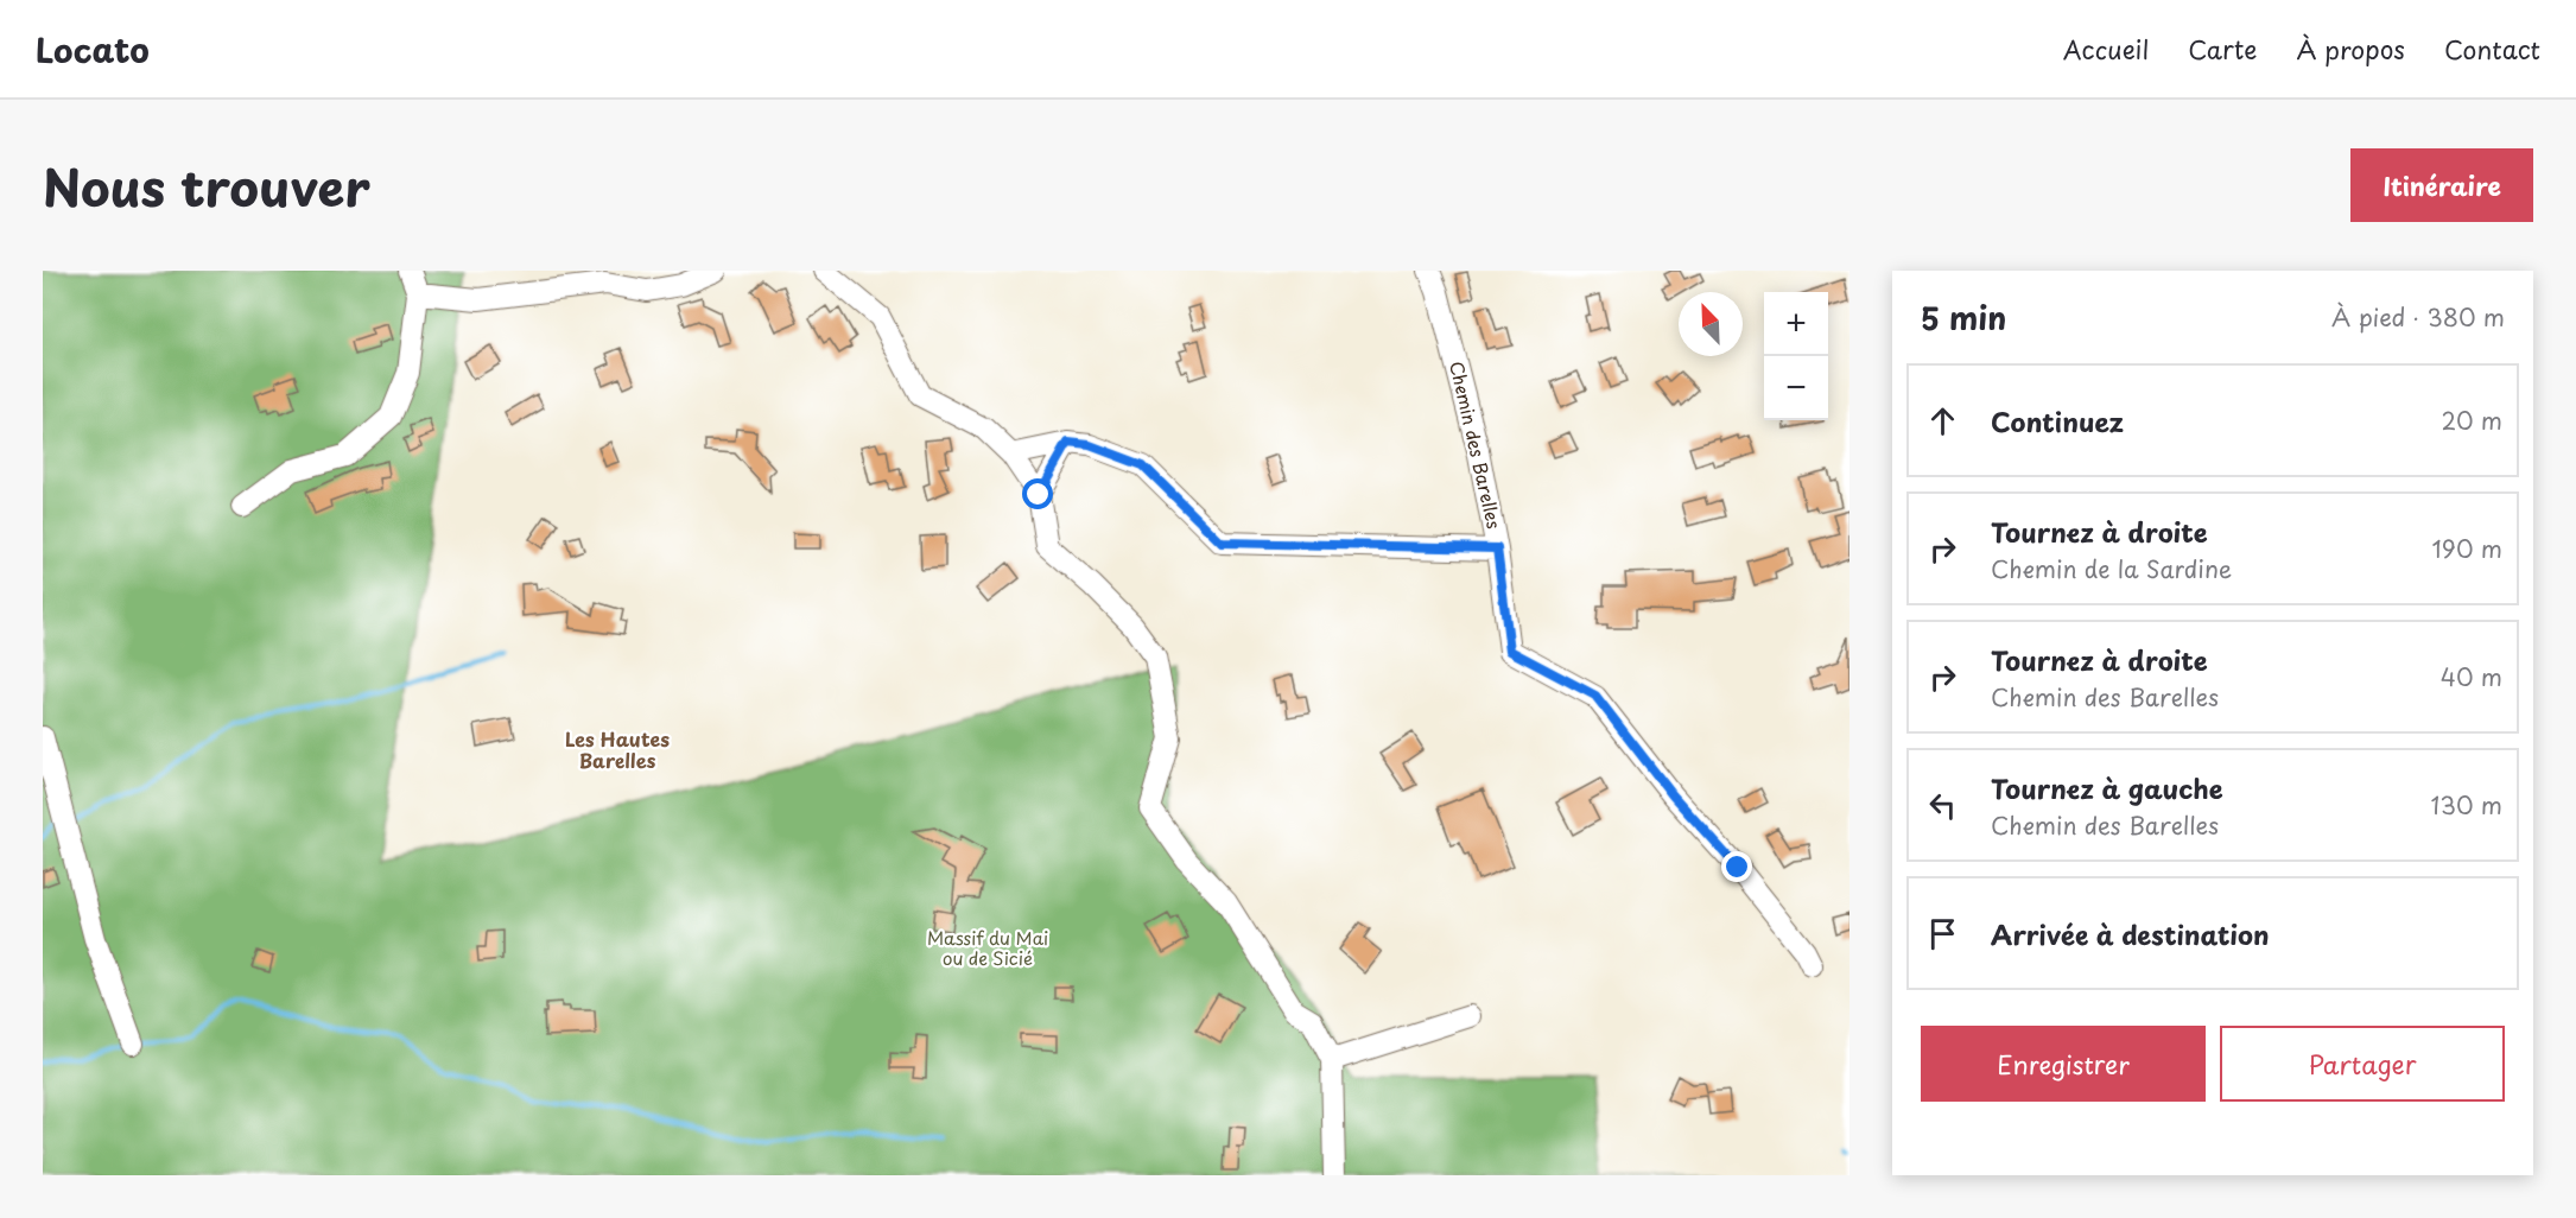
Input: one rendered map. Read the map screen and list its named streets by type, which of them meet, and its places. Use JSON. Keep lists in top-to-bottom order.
{
  "streets": {
    "street": ["Chemin des Barelles"]
  },
  "districts": ["Les Hautes Barelles"],
  "parks": ["Massif du Mai ou de Sicié"],
  "north": "top left",
  "page": {
    "header": "Locato",
    "nav": [
      "Accueil",
      "Carte",
      "À propos",
      "Contact"
    ],
    "title": "Nous trouver",
    "buttons": [
      "Itinéraire",
      ["Enregistrer", "Partager"]
    ],
    "heading": ["5 min", "À pied · 380 m"],
    "map_buttons": ["+", "−"],
    "list": [
      ["Continuez", "20 m"],
      ["Tournez à droite", "Chemin de la Sardine", "190 m"],
      ["Tournez à droite", "Chemin des Barelles", "40 m"],
      ["Tournez à gauche", "Chemin des Barelles", "130 m"],
      "Arrivée à destination"
    ]
  }
}
